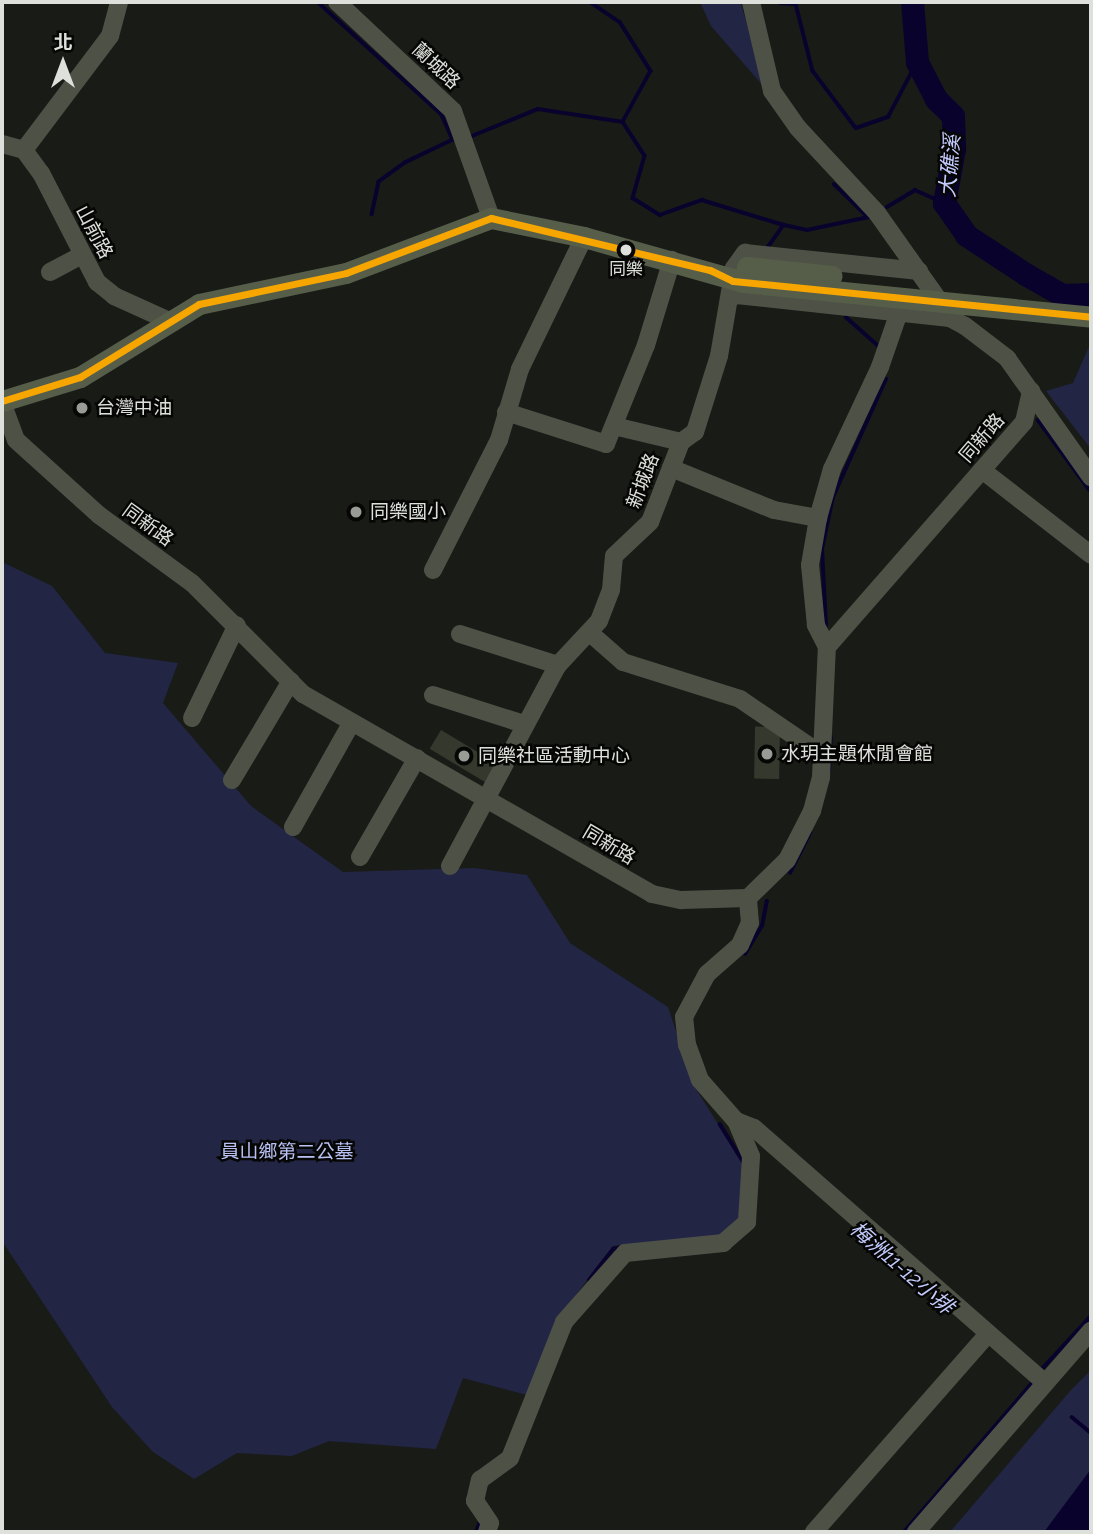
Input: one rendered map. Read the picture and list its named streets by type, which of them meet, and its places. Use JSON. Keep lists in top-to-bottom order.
{
  "streets": {
    "street": [
      "蘭城路",
      "山前路",
      "同新路",
      "新城路"
    ]
  },
  "crossings": [
    ["同新路", "新城路"]
  ],
  "water": ["大礁溪", "梅洲11-12小排"],
  "parks": ["員山鄉第二公墓"],
  "places": [
    "同樂",
    "台灣中油",
    "同樂國小",
    "水玥主題休閒會館",
    "同樂社區活動中心"
  ],
  "north": "top"
}
